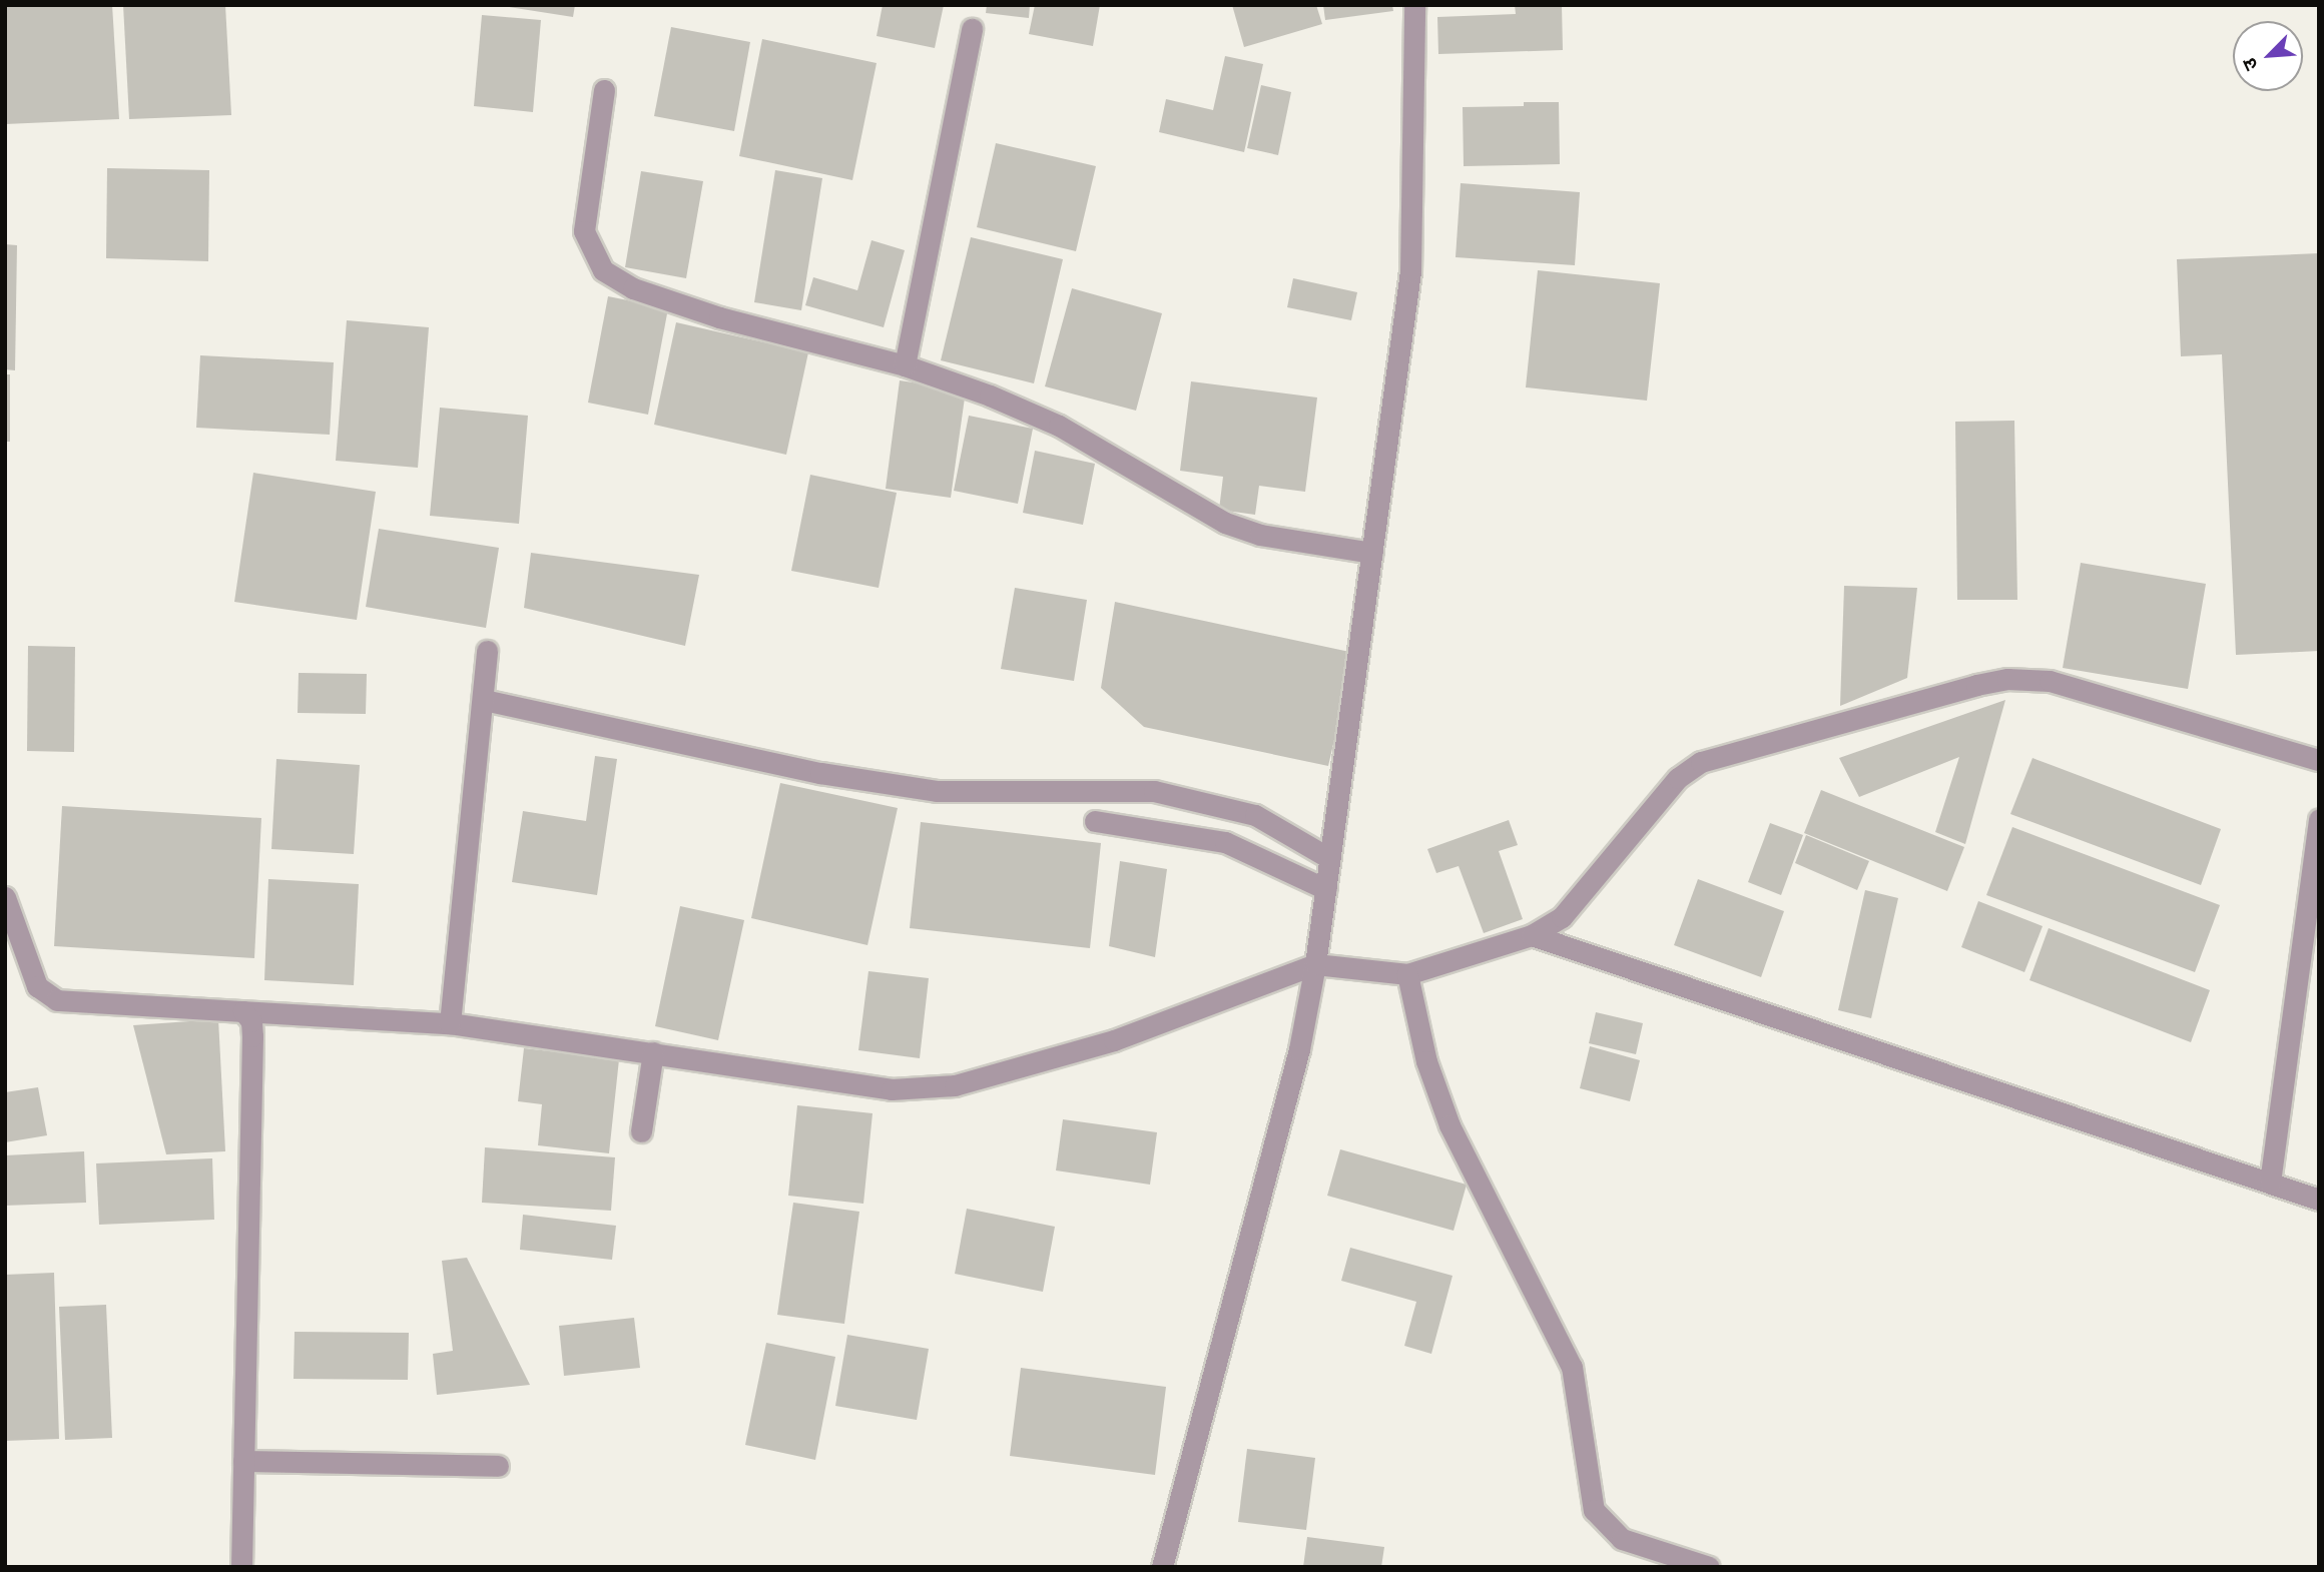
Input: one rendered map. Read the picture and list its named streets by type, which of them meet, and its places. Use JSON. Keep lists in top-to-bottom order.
{
  "north": "bottom left"
}
